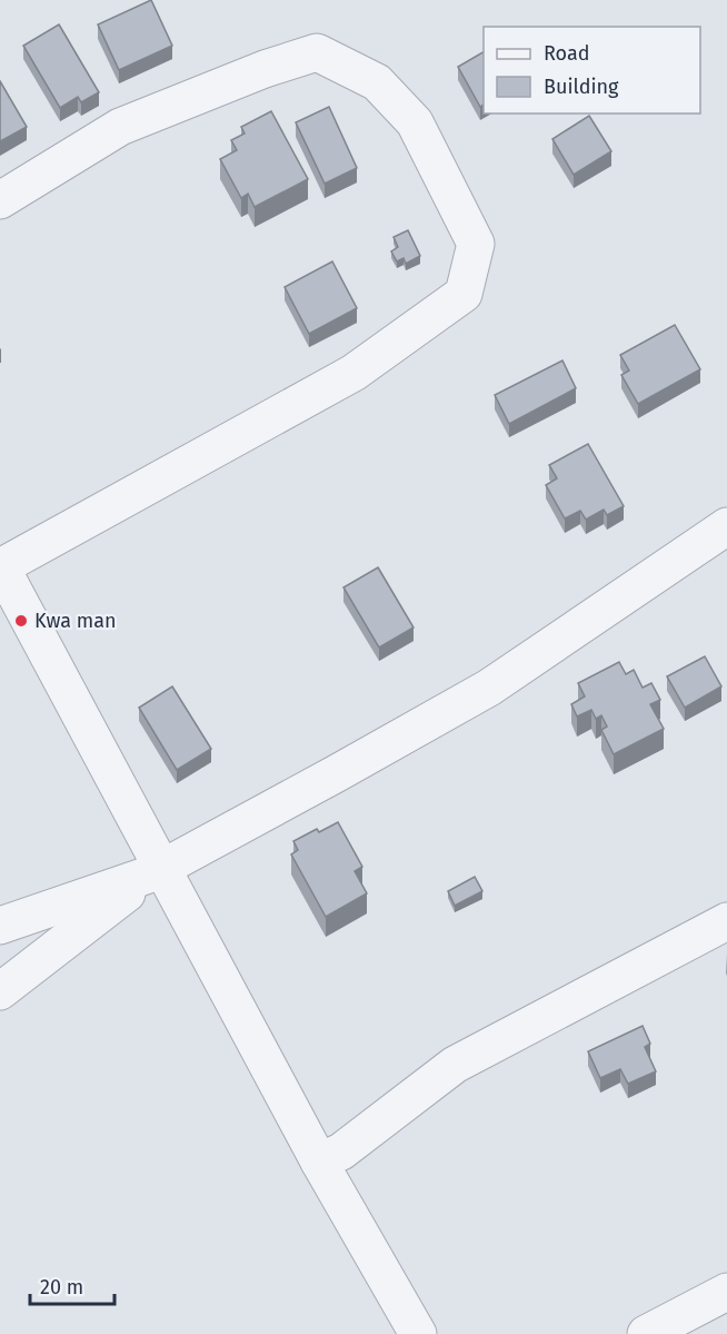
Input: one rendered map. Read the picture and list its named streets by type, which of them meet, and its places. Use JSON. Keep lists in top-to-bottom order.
{
  "places": ["Kwa man"],
  "legend": ["Road", "Building"],
  "scale_bar": "20 m"
}
